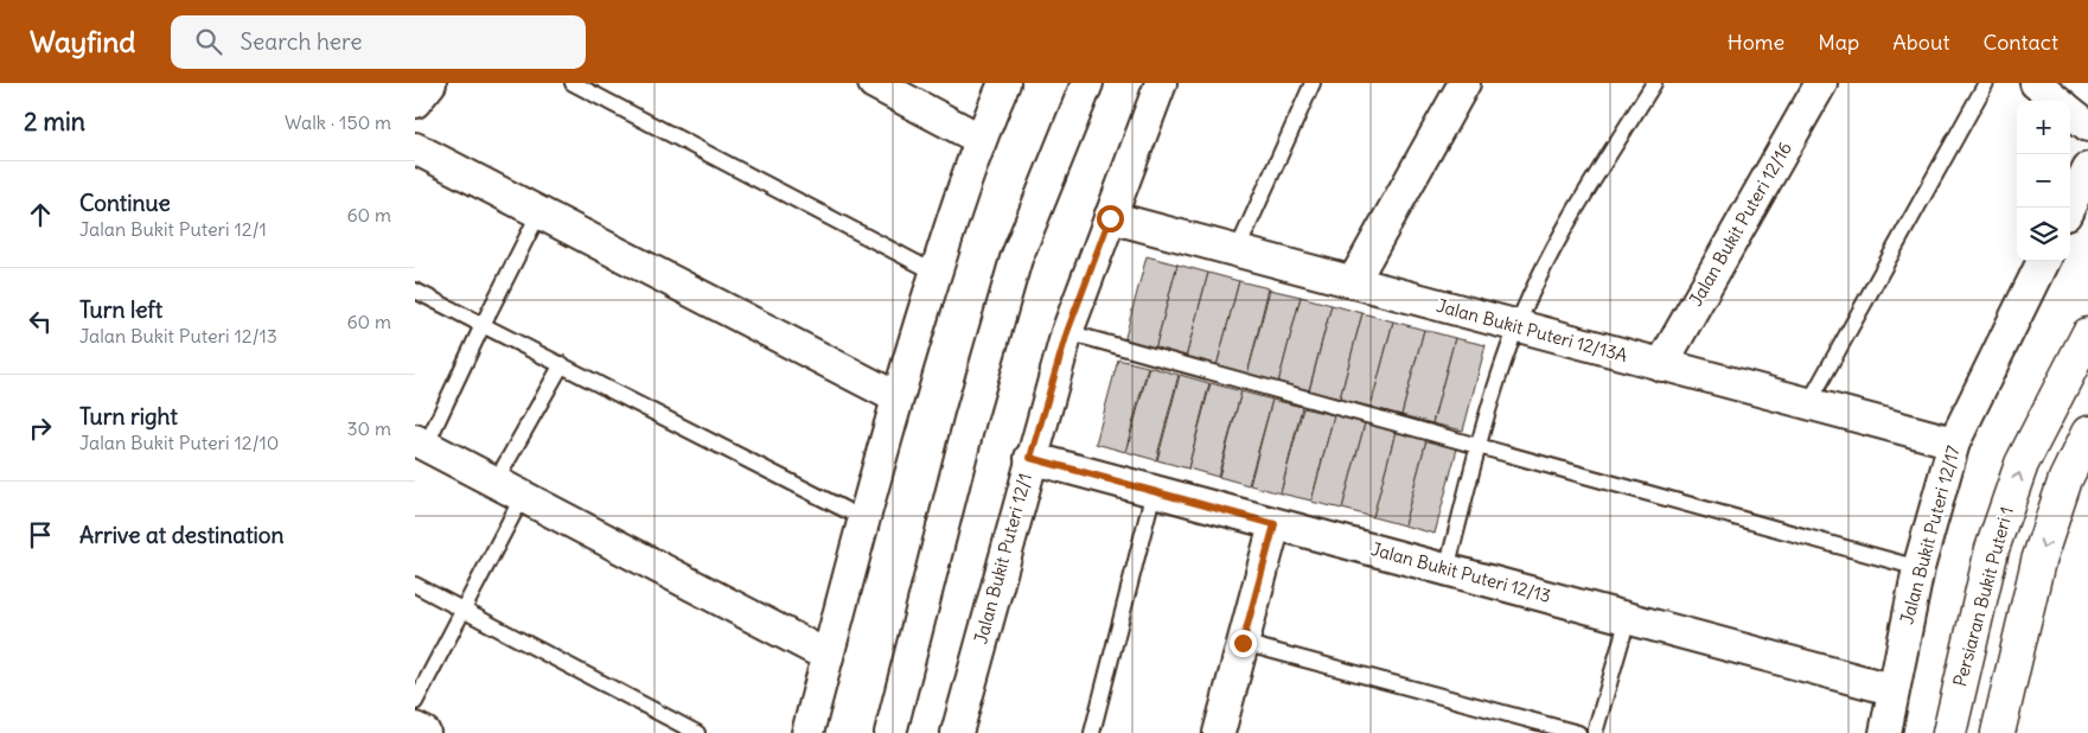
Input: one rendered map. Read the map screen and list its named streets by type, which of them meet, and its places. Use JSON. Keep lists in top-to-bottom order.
{
  "streets": {
    "street": [
      "Jalan Bukit Puteri 12/16",
      "Jalan Bukit Puteri 12/13A",
      "Jalan Bukit Puteri 12/17",
      "Jalan Bukit Puteri 12/1",
      "Jalan Bukit Puteri 12/13",
      "Persiaran Bukit Puteri 1"
    ]
  },
  "crossings": [
    ["Jalan Bukit Puteri 12/16", "Jalan Bukit Puteri 12/13A"],
    ["Jalan Bukit Puteri 12/13A", "Jalan Bukit Puteri 12/17"],
    ["Jalan Bukit Puteri 12/13A", "Jalan Bukit Puteri 12/1"],
    ["Jalan Bukit Puteri 12/17", "Jalan Bukit Puteri 12/13"],
    ["Jalan Bukit Puteri 12/1", "Jalan Bukit Puteri 12/13"]
  ],
  "page": {
    "header": "Wayfind",
    "search": "Search here",
    "nav": [
      "Home",
      "Map",
      "About",
      "Contact"
    ],
    "heading": ["2 min", "Walk · 150 m"],
    "map_buttons": ["+", "−"],
    "list": [
      ["Continue", "Jalan Bukit Puteri 12/1", "60 m"],
      ["Turn left", "Jalan Bukit Puteri 12/13", "60 m"],
      ["Turn right", "Jalan Bukit Puteri 12/10", "30 m"],
      "Arrive at destination"
    ]
  }
}
